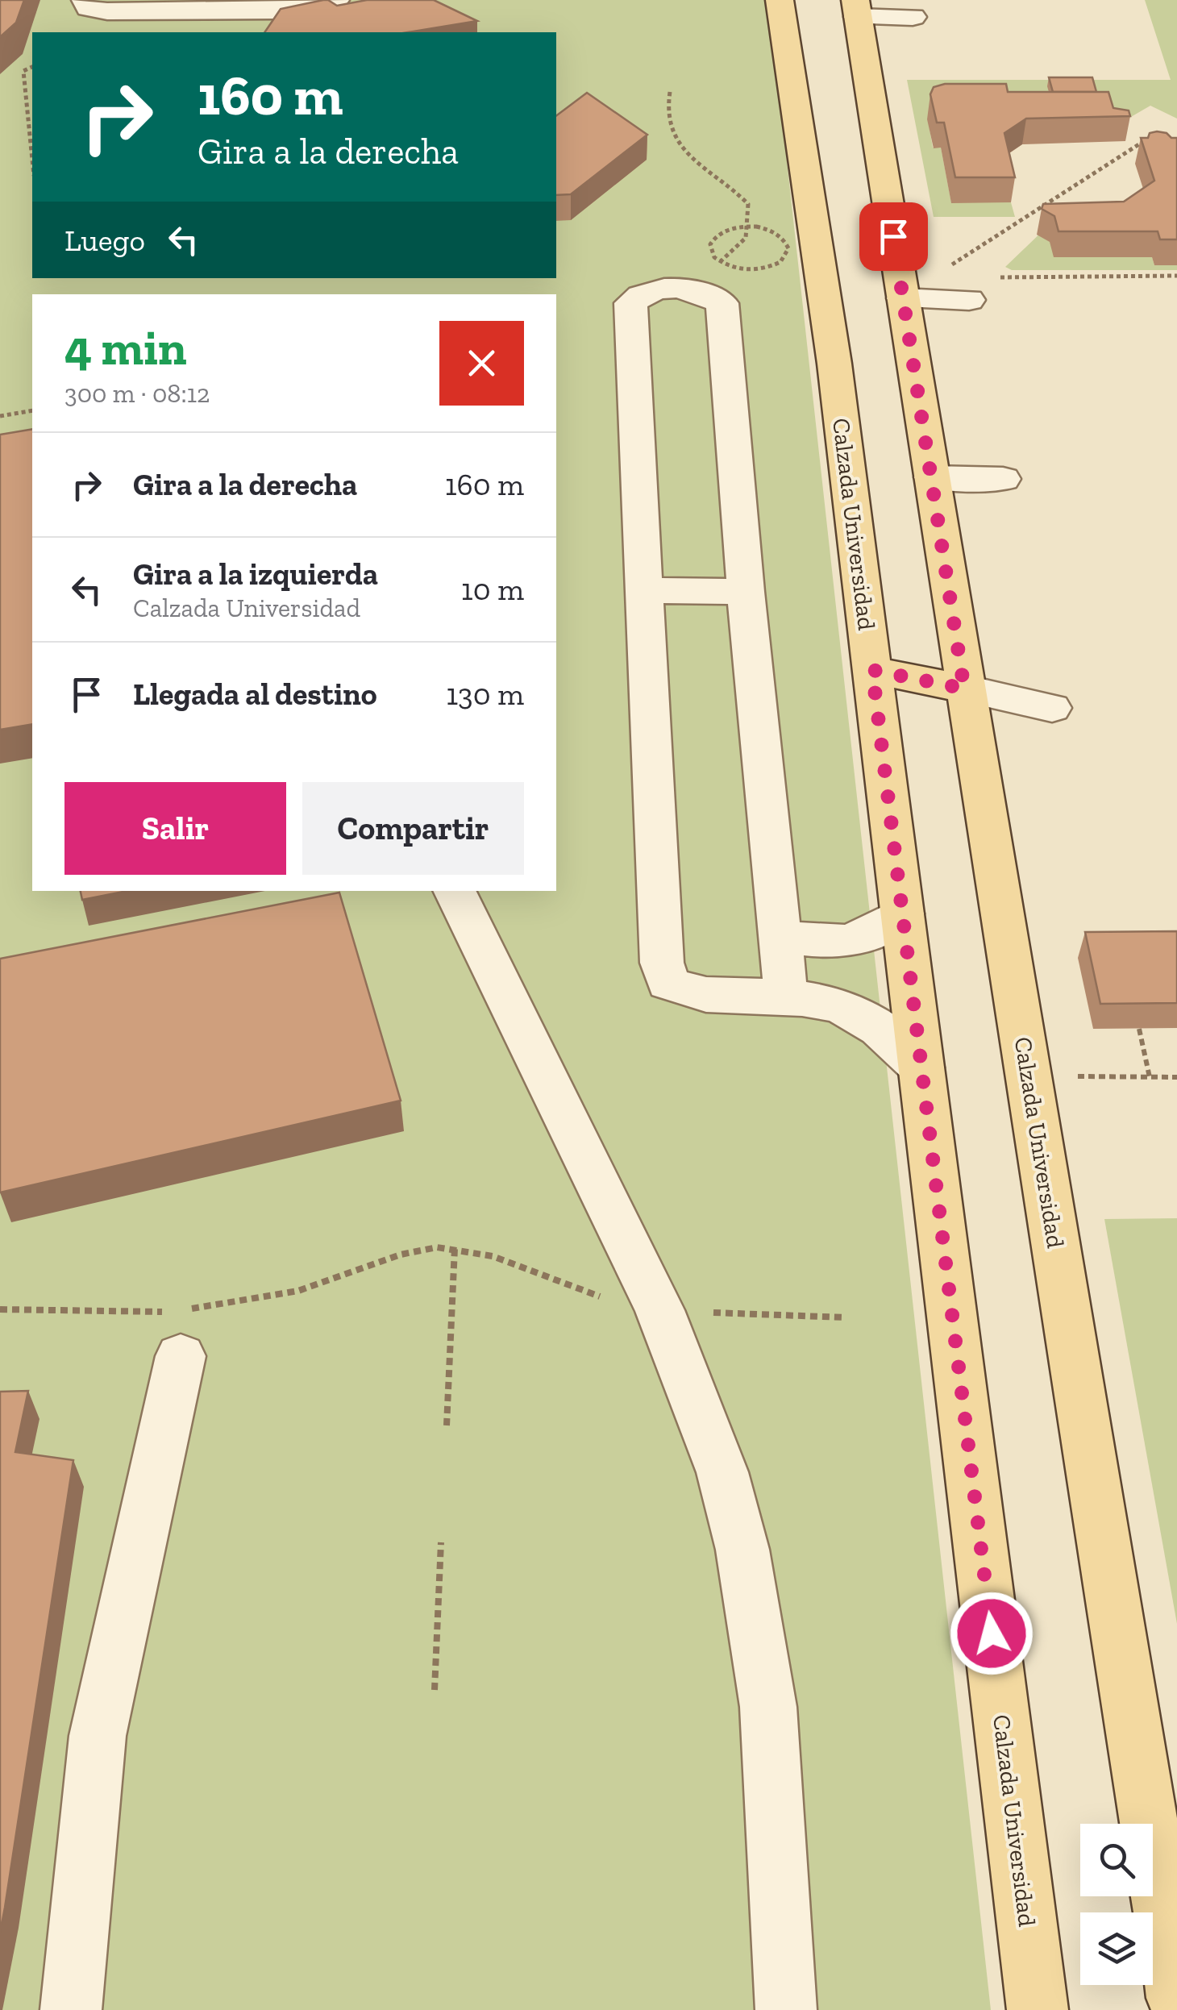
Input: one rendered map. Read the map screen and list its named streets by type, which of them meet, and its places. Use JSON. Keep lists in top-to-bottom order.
{
  "streets": {
    "main road": ["Calzada Universidad"]
  },
  "page": {
    "turn": ["160 m", "Gira a la derecha"],
    "then": "Luego",
    "heading": ["4 min", "300 m · 08:12"],
    "list": [
      {
        "name": "Gira a la derecha",
        "value": "160 m"
      },
      {
        "name": "Gira a la izquierda",
        "note": "Calzada Universidad",
        "value": "10 m"
      },
      {
        "name": "Llegada al destino",
        "value": "130 m"
      }
    ],
    "buttons": ["Salir", "Compartir"]
  }
}
